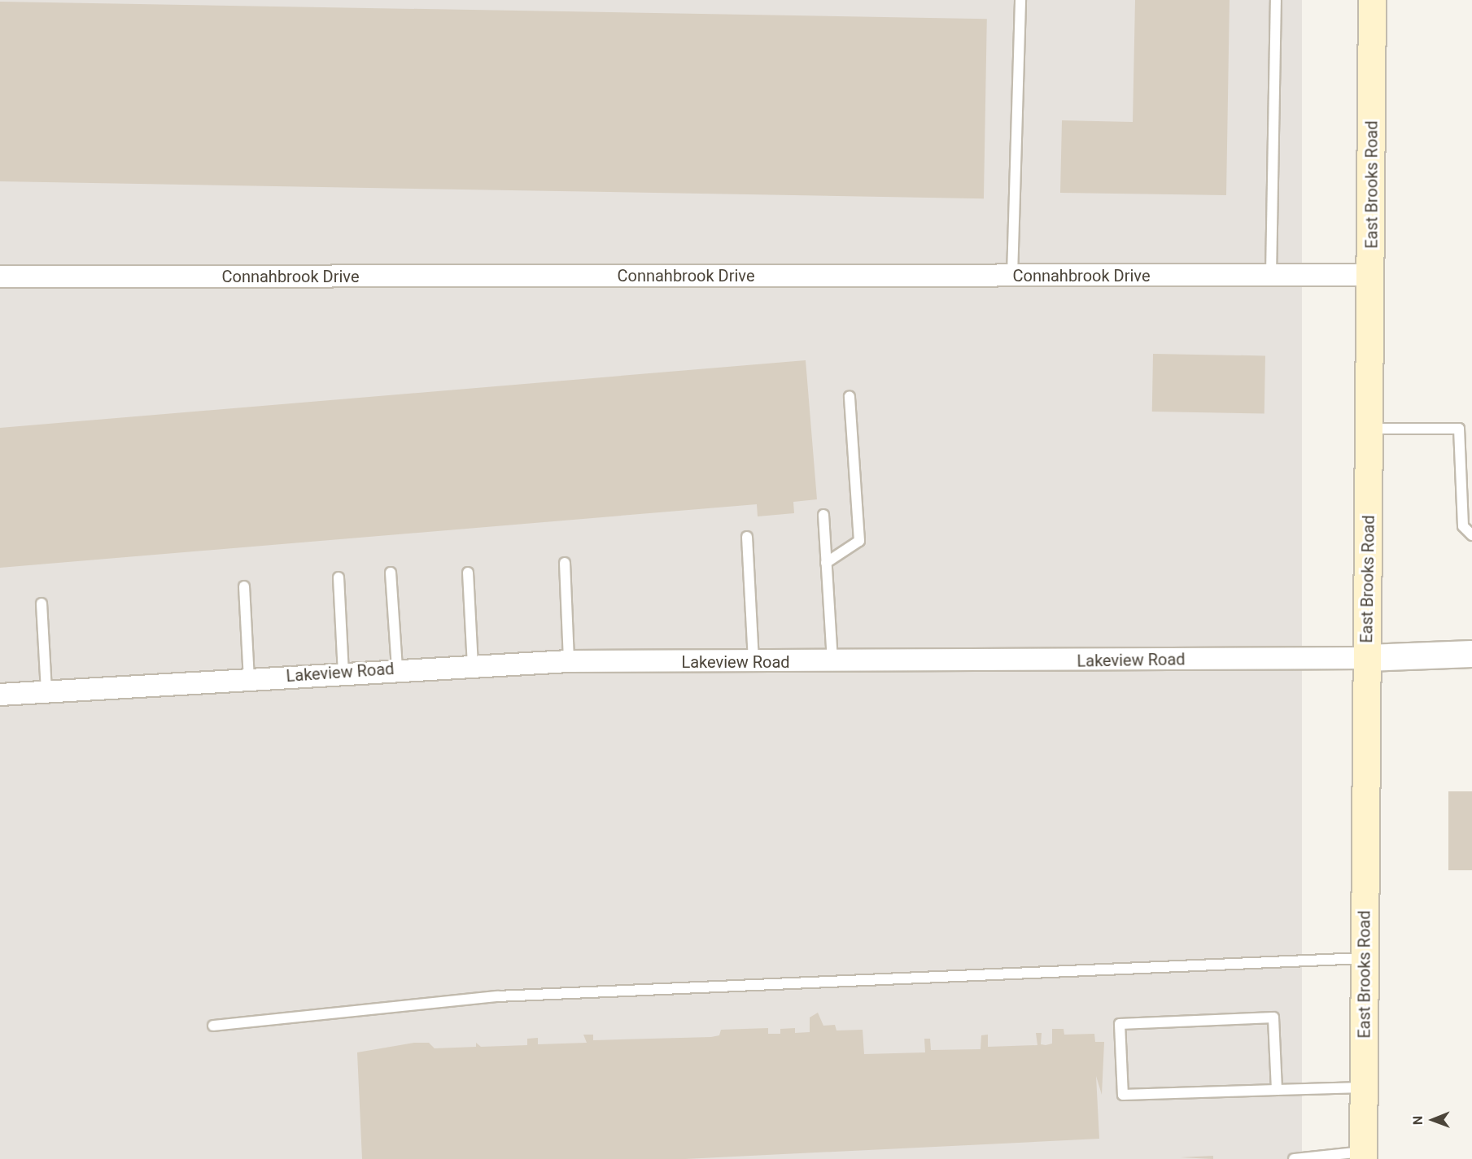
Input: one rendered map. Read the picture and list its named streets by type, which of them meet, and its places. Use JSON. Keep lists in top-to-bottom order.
{
  "streets": {
    "main road": ["East Brooks Road"],
    "street": ["Connahbrook Drive", "Lakeview Road"]
  },
  "crossings": [
    ["East Brooks Road", "Connahbrook Drive"],
    ["East Brooks Road", "Lakeview Road"]
  ],
  "north": "left"
}
